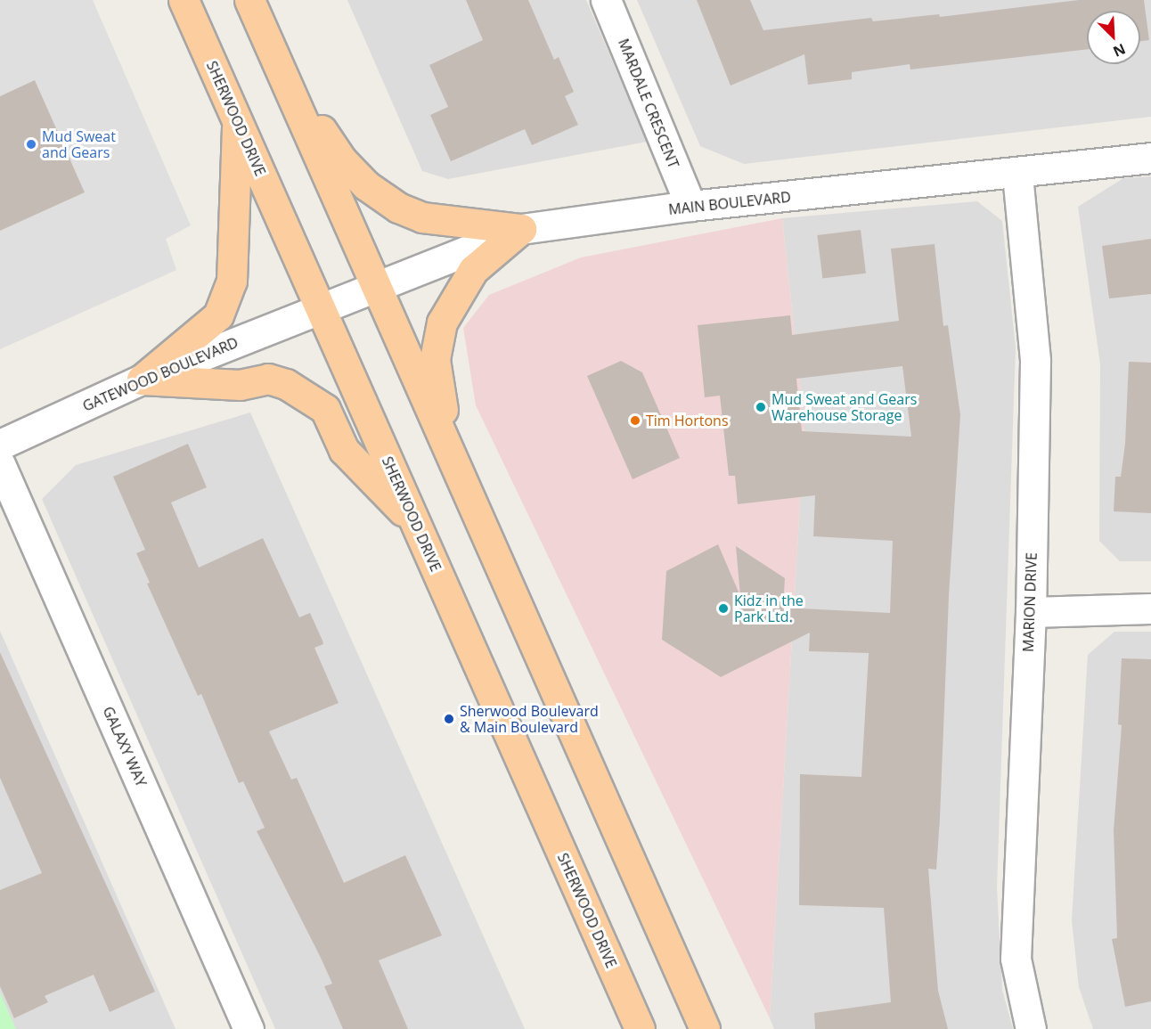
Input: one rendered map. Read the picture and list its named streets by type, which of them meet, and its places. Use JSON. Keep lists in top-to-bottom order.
{
  "streets": {
    "main road": ["SHERWOOD DRIVE"],
    "street": [
      "MARDALE CRESCENT",
      "MAIN BOULEVARD",
      "GATEWOOD BOULEVARD",
      "MARION DRIVE",
      "GALAXY WAY"
    ]
  },
  "crossings": [
    ["MARDALE CRESCENT", "MAIN BOULEVARD"],
    ["SHERWOOD DRIVE", "MAIN BOULEVARD"],
    ["SHERWOOD DRIVE", "GATEWOOD BOULEVARD"],
    ["MAIN BOULEVARD", "GATEWOOD BOULEVARD"],
    ["MAIN BOULEVARD", "MARION DRIVE"]
  ],
  "places": [
    "Mud Sweat and Gears",
    "Mud Sweat and Gears Warehouse Storage",
    "Tim Hortons",
    "Kidz in the Park Ltd.",
    "Sherwood Boulevard & Main Boulevard"
  ],
  "north": "bottom right"
}
